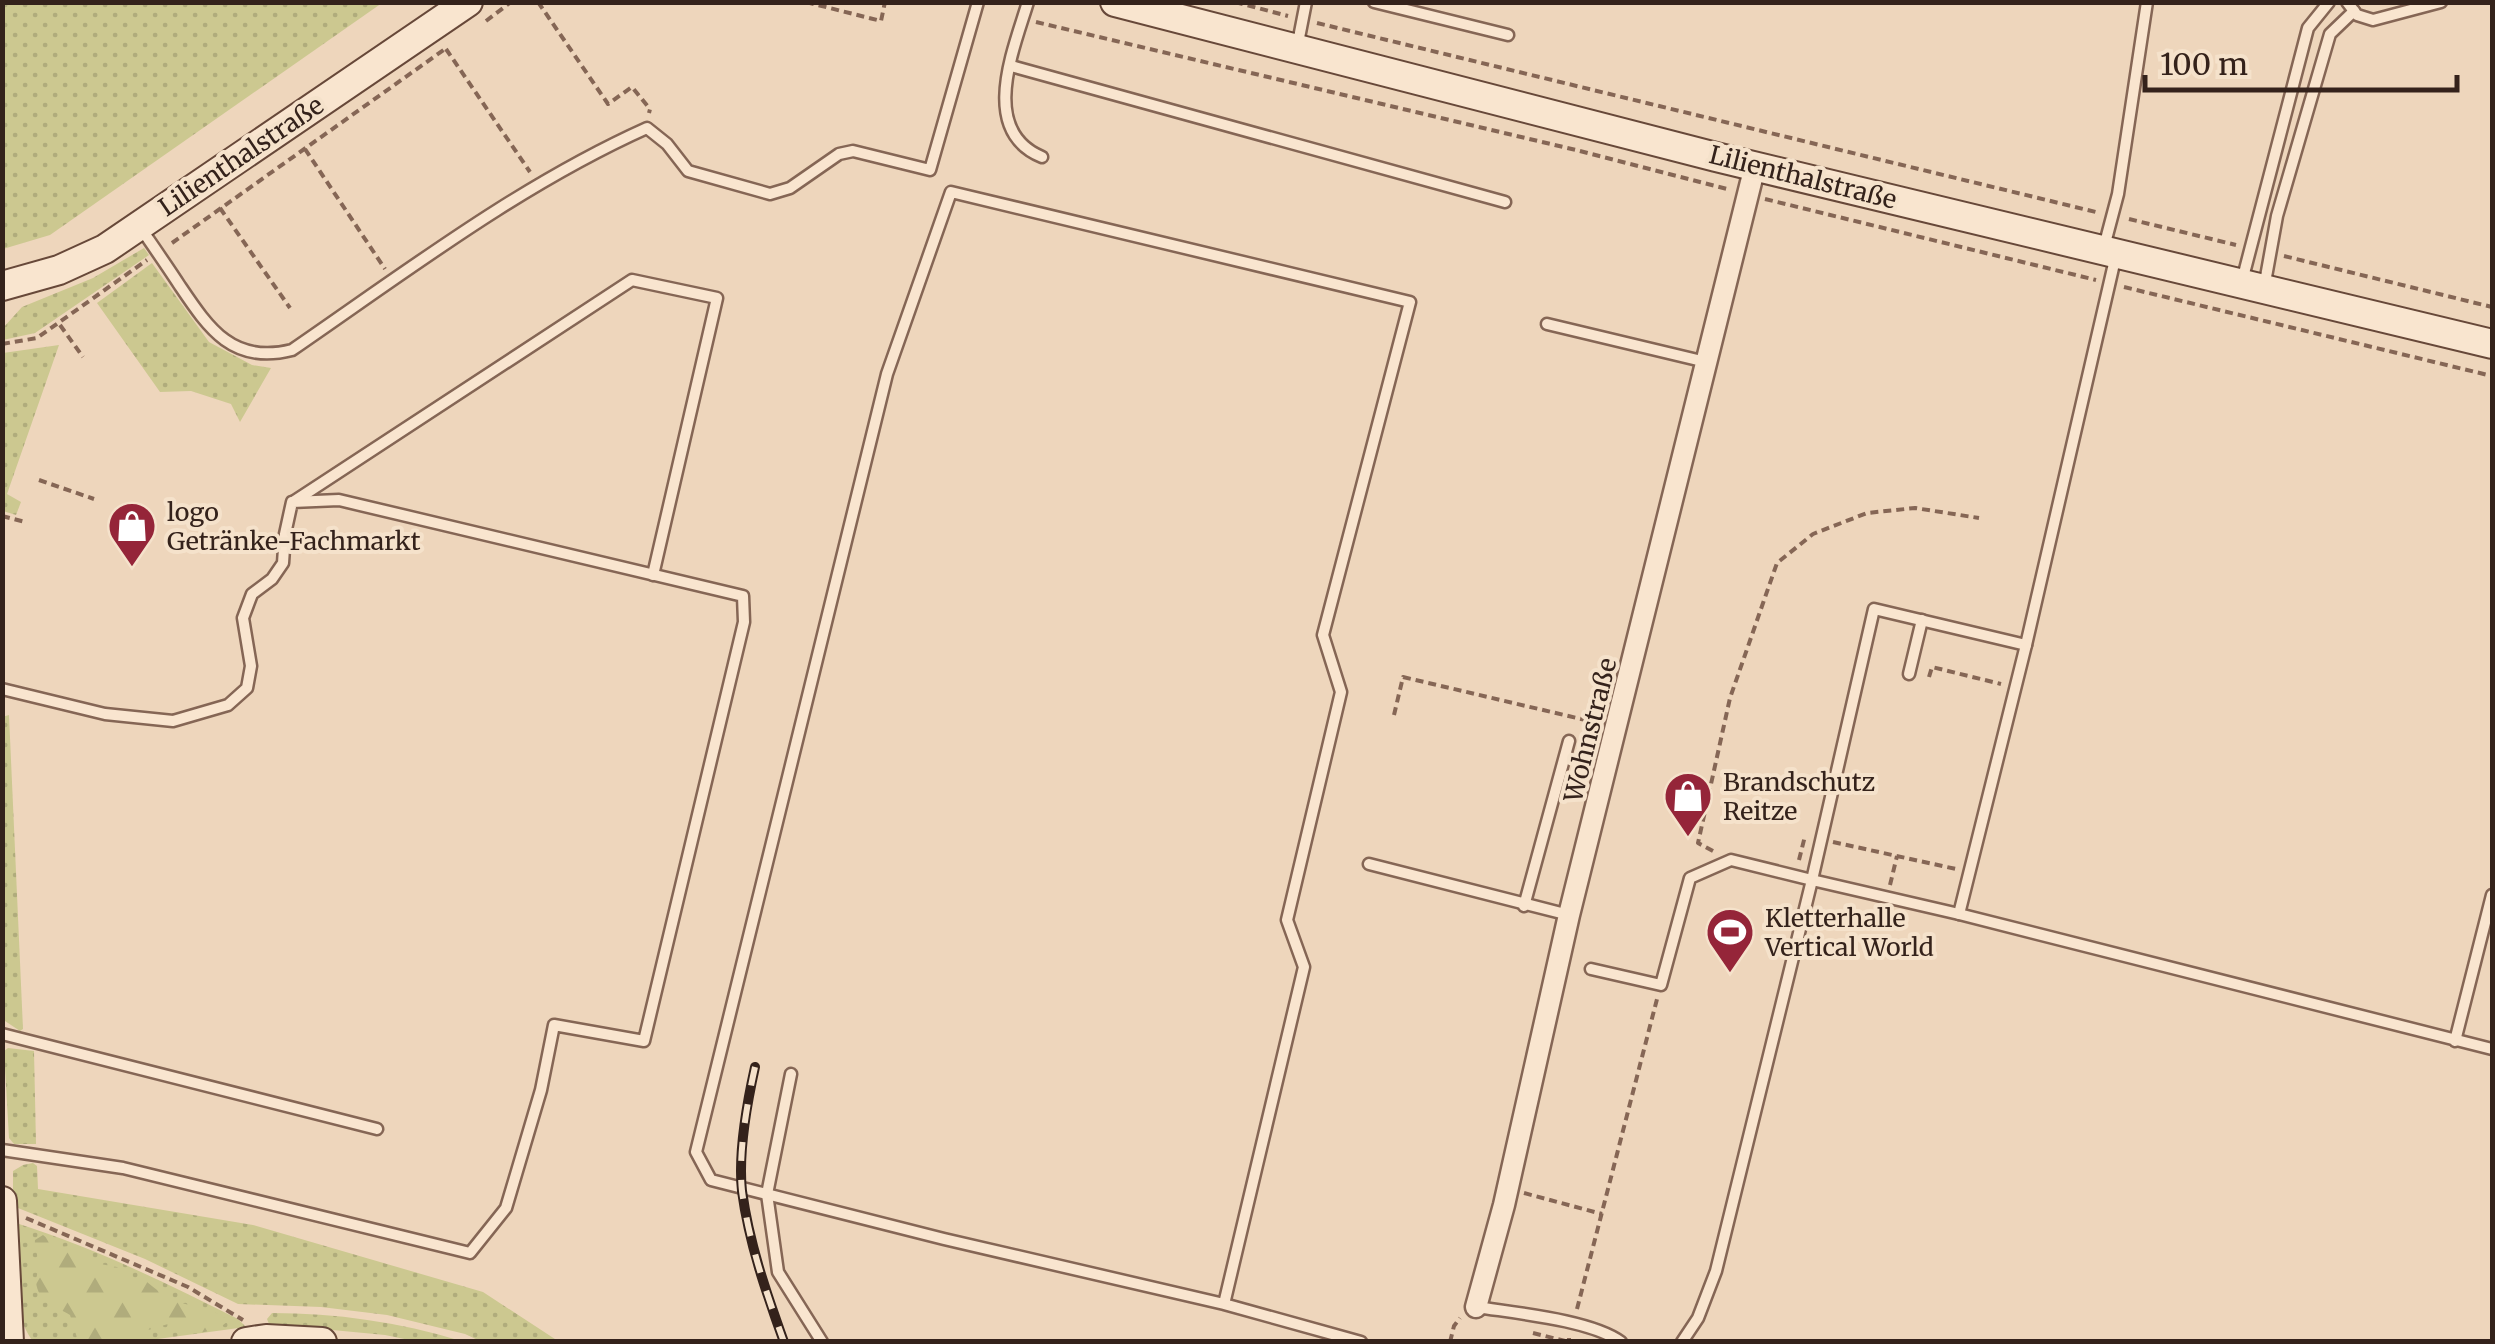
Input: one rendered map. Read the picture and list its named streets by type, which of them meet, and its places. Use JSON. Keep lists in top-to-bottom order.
{
  "streets": {
    "main road": ["Lilienthalstraße"],
    "street": ["Wohnstraße"]
  },
  "crossings": [
    ["Lilienthalstraße", "Wohnstraße"]
  ],
  "places": {
    "shop": ["logo Getränke-Fachmarkt", "Brandschutz Reitze"],
    "sports": ["Kletterhalle Vertical World"]
  },
  "scale_bar": "100 m"
}
